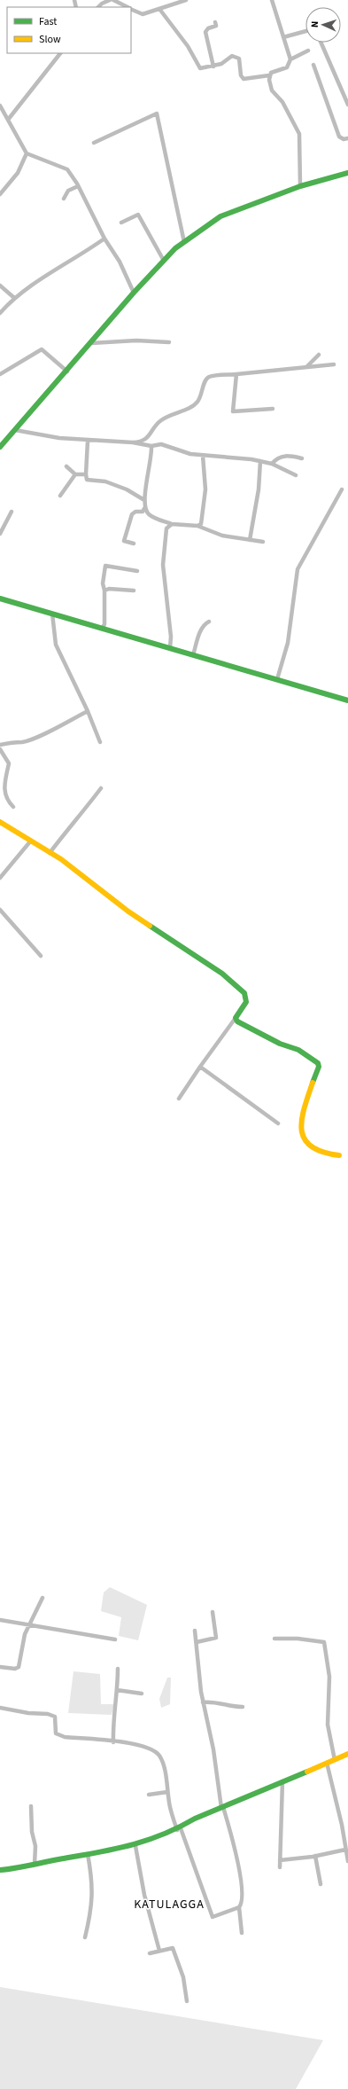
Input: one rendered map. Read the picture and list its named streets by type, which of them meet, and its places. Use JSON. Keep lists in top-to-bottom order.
{
  "districts": ["KATULAGGA"],
  "legend": ["Fast", "Slow"],
  "north": "left"
}
